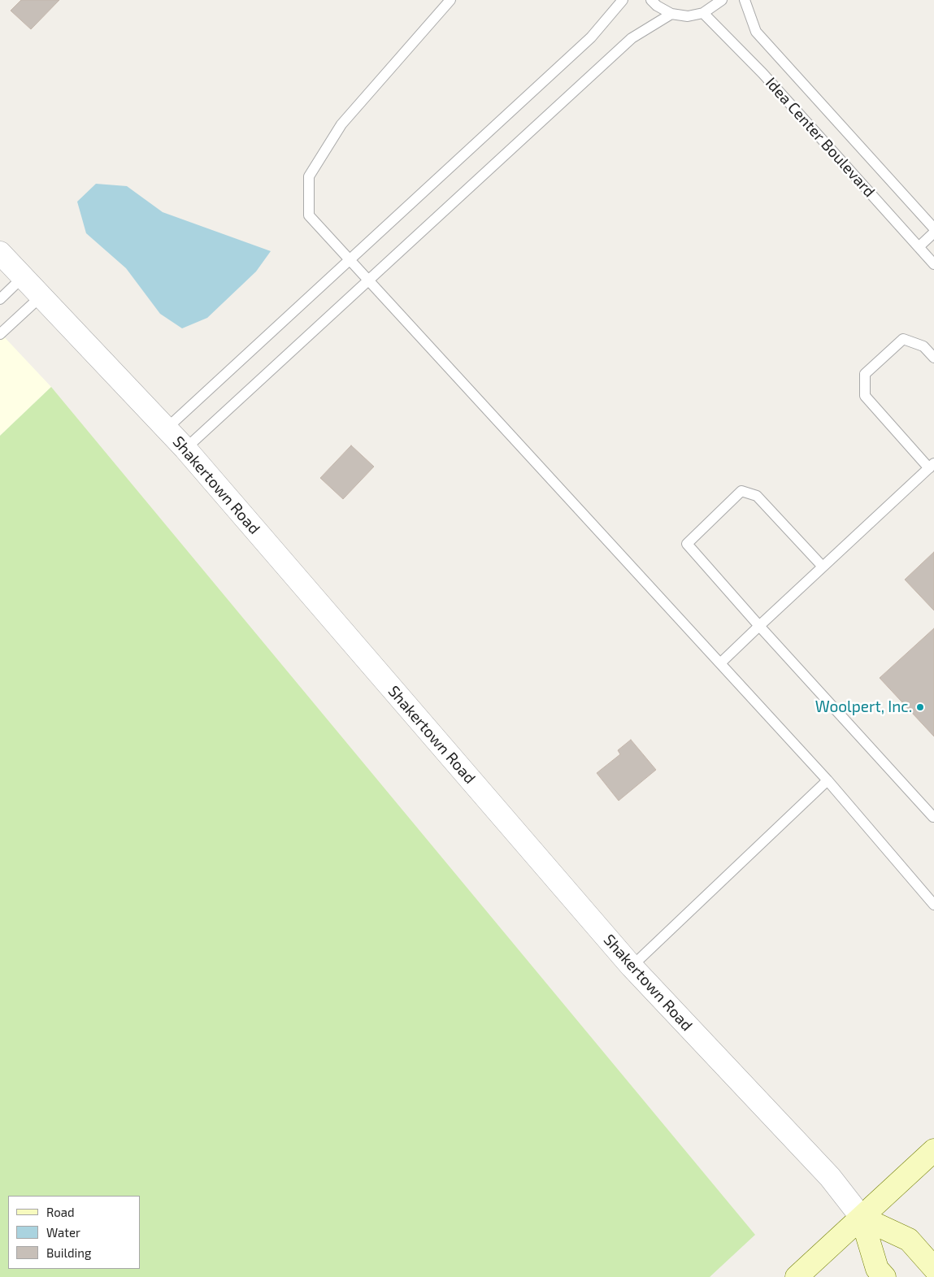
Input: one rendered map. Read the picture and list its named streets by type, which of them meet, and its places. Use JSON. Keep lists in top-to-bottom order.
{
  "streets": {
    "street": ["Shakertown Road"],
    "lane": ["Idea Center Boulevard"]
  },
  "places": ["Woolpert, Inc."],
  "legend": ["Road", "Water", "Building"]
}
